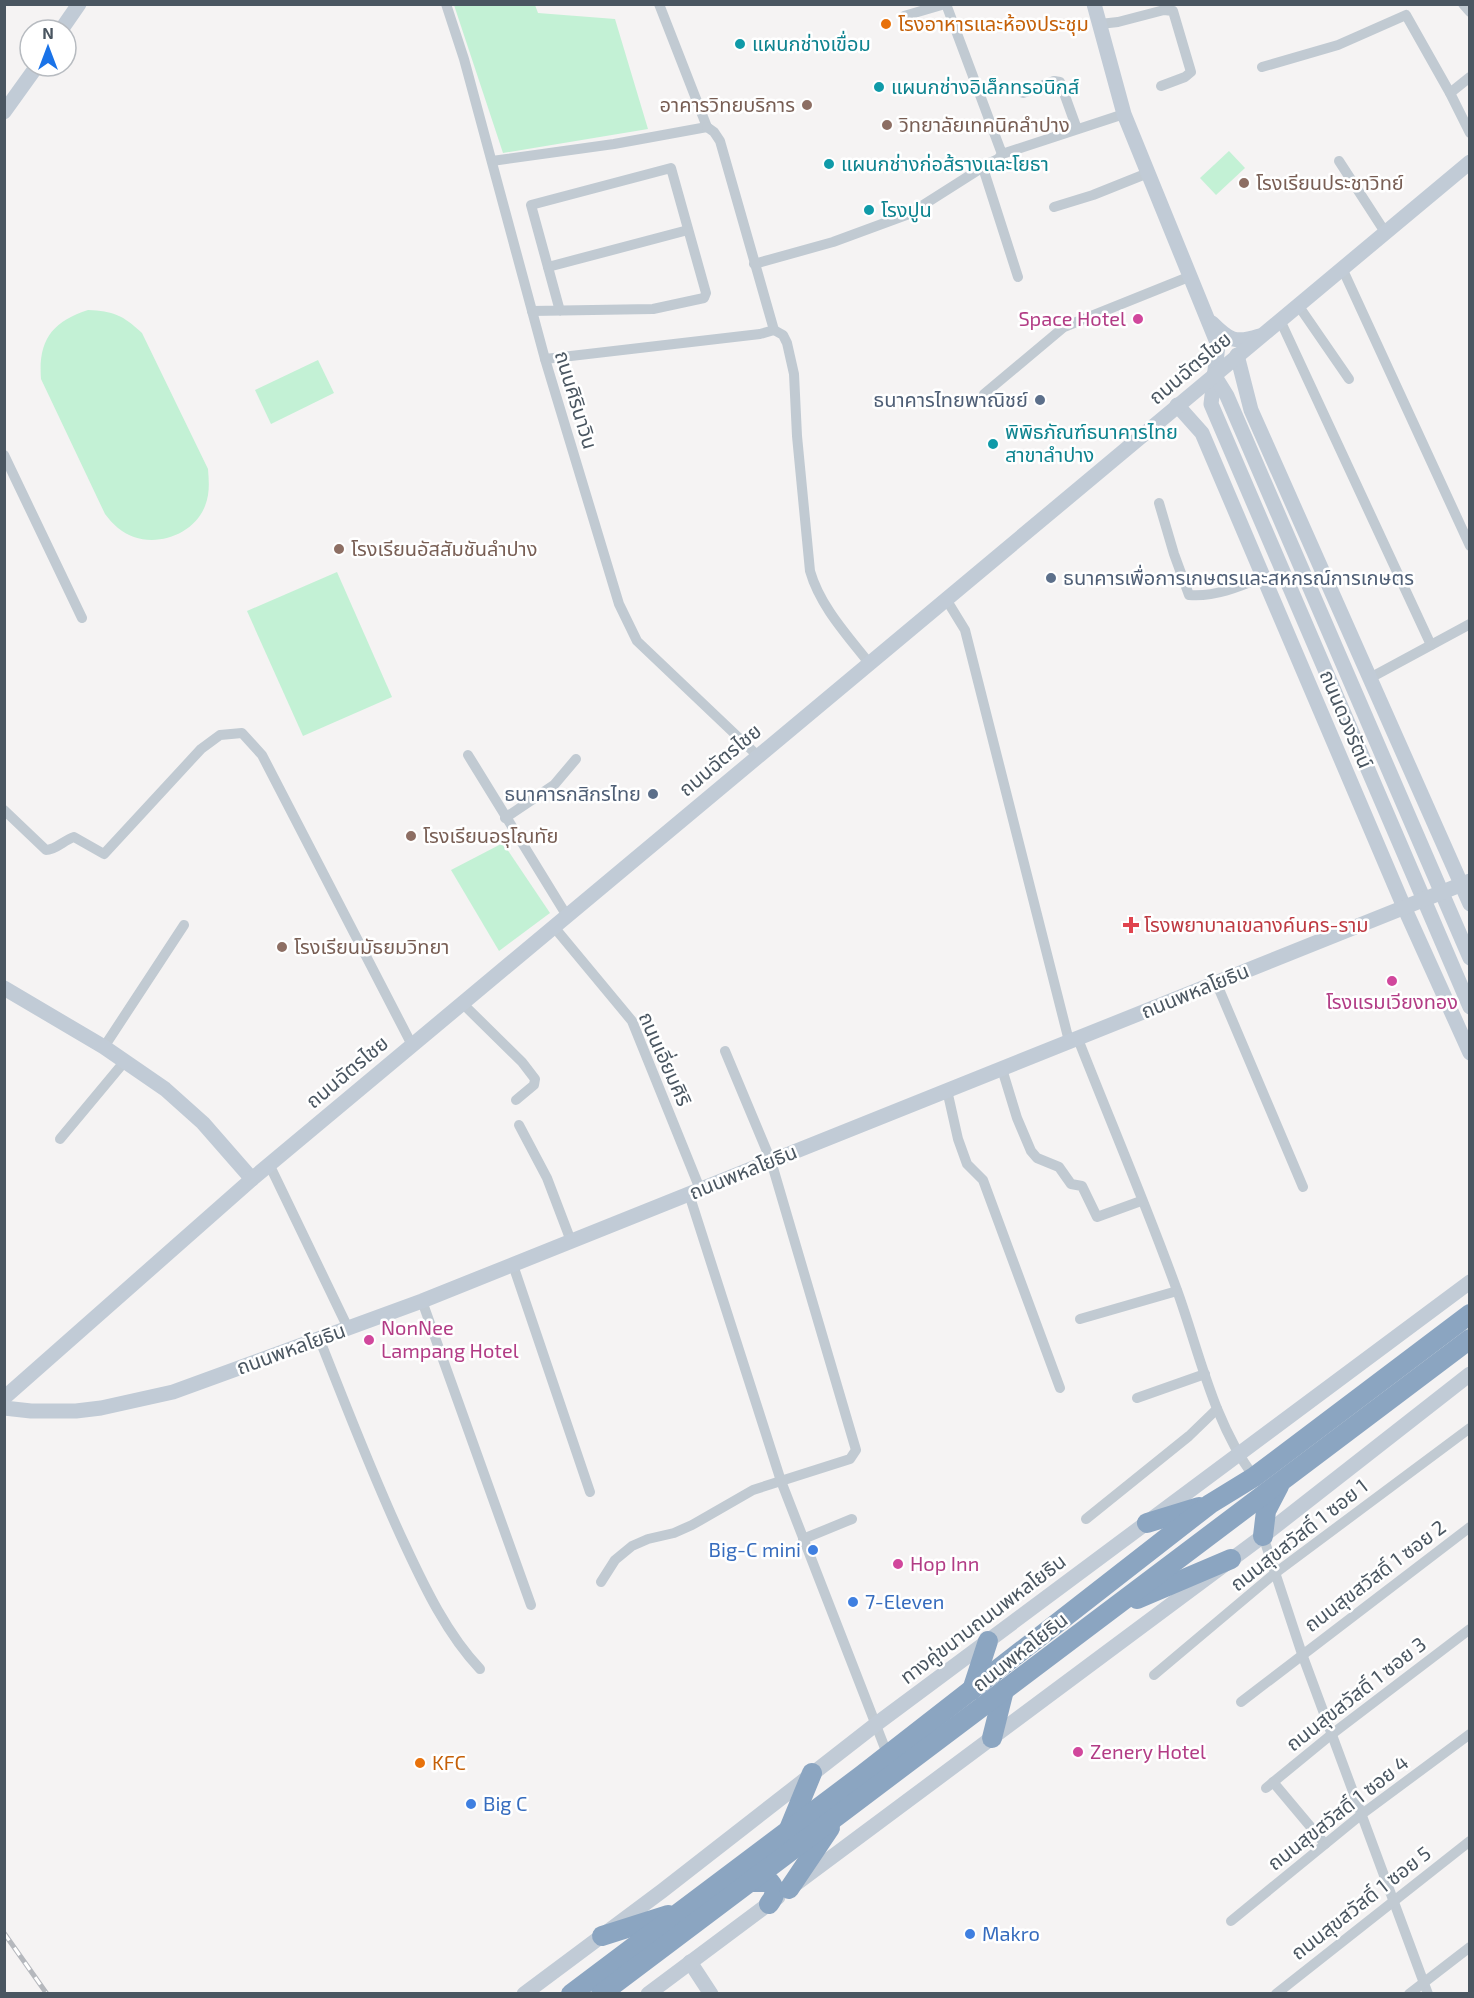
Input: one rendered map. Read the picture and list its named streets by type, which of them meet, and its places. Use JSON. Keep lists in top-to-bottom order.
{
  "streets": {
    "highway": ["ถนนพหลโยธิน"],
    "main road": ["ถนนฉัตรไชย", "ถนนดวงรัตน์", "ทางคู่ขนานถนนพหลโยธิน"],
    "street": [
      "ถนนศิรินาวิน",
      "ถนนเอี่ยมศิริ",
      "ถนนสุขสวัสดิ์ 1 ซอย 1",
      "ถนนสุขสวัสดิ์ 1 ซอย 2",
      "ถนนสุขสวัสดิ์ 1 ซอย 3",
      "ถนนสุขสวัสดิ์ 1 ซอย 4",
      "ถนนสุขสวัสดิ์ 1 ซอย 5"
    ]
  },
  "crossings": [
    ["ถนนฉัตรไชย", "ถนนศิรินาวิน"],
    ["ถนนฉัตรไชย", "ถนนดวงรัตน์"],
    ["ถนนฉัตรไชย", "ถนนเอี่ยมศิริ"],
    ["ถนนดวงรัตน์", "ถนนพหลโยธิน"],
    ["ถนนพหลโยธิน", "ถนนเอี่ยมศิริ"],
    ["ถนนเอี่ยมศิริ", "ทางคู่ขนานถนนพหลโยธิน"],
    ["ถนนสุขสวัสดิ์ 1 ซอย 3", "ถนนสุขสวัสดิ์ 1 ซอย 4"]
  ],
  "places": {
    "other": [
      "โรงอาหารและห้องประชุม",
      "แผนกช่างเขื่อม",
      "แผนกช่างอิเล็กทรอนิกส์",
      "อาคารวิทยบริการ",
      "วิทยาลัยเทคนิคลำปาง",
      "แผนกช่างก่อส้รางและโยธา",
      "โรงเรียนประชาวิทย์",
      "โรงปูน",
      "Space Hotel",
      "ธนาคารไทยพาณิชย์",
      "พิพิธภัณฑ์ธนาคารไทย สาขาลำปาง",
      "โรงเรียนอัสสัมชันลำปาง",
      "ธนาคารเพื่อการเกษตรและสหกรณ์การเกษตร",
      "ธนาคารกสิกรไทย",
      "โรงเรียนอรุโณทัย",
      "โรงเรียนมัธยมวิทยา",
      "โรงแรมเวียงทอง",
      "NonNee Lampang Hotel",
      "Big-C mini",
      "Hop Inn",
      "7-Eleven",
      "Zenery Hotel",
      "KFC",
      "Big C",
      "Makro"
    ],
    "health": ["โรงพยาบาลเขลางค์นคร-ราม"]
  },
  "north": "top"
}
